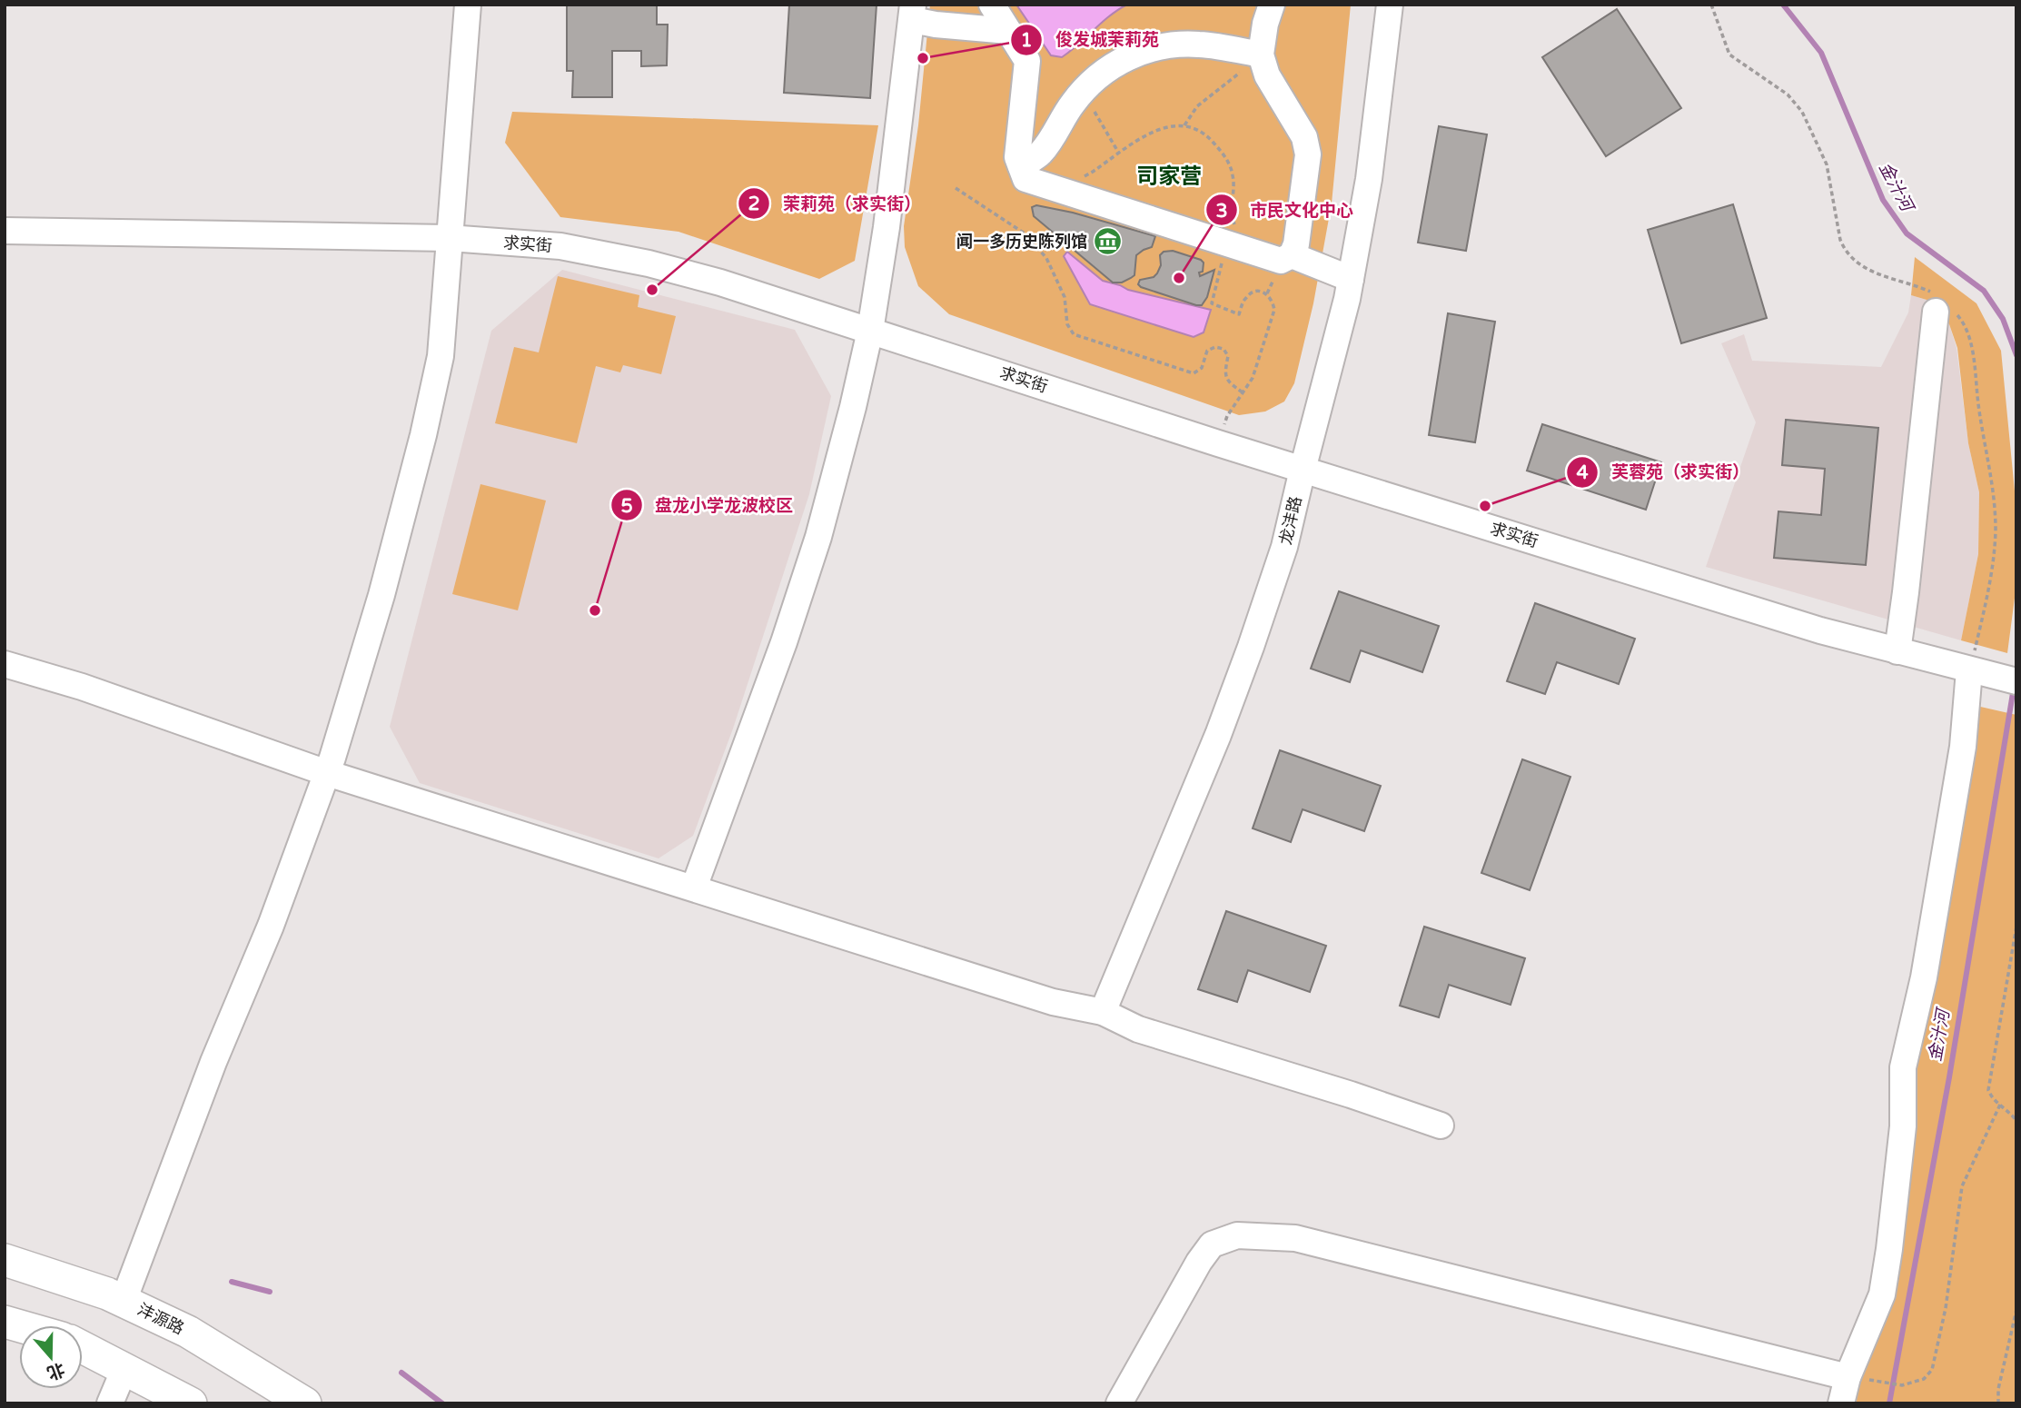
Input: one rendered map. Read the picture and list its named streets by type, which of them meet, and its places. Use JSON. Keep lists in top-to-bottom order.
{
  "streets": {
    "main road": ["沣源路"],
    "street": ["求实街", "龙沣路"]
  },
  "crossings": [
    ["求实街", "龙沣路"]
  ],
  "districts": ["司家营"],
  "water": ["金汁河"],
  "places": {
    "other": [
      "俊发城茉莉苑",
      "市民文化中心",
      "茉莉苑（求实街）",
      "芙蓉苑（求实街）",
      "盘龙小学龙波校区"
    ],
    "museum": ["闻一多历史陈列馆"]
  },
  "north": "bottom"
}
